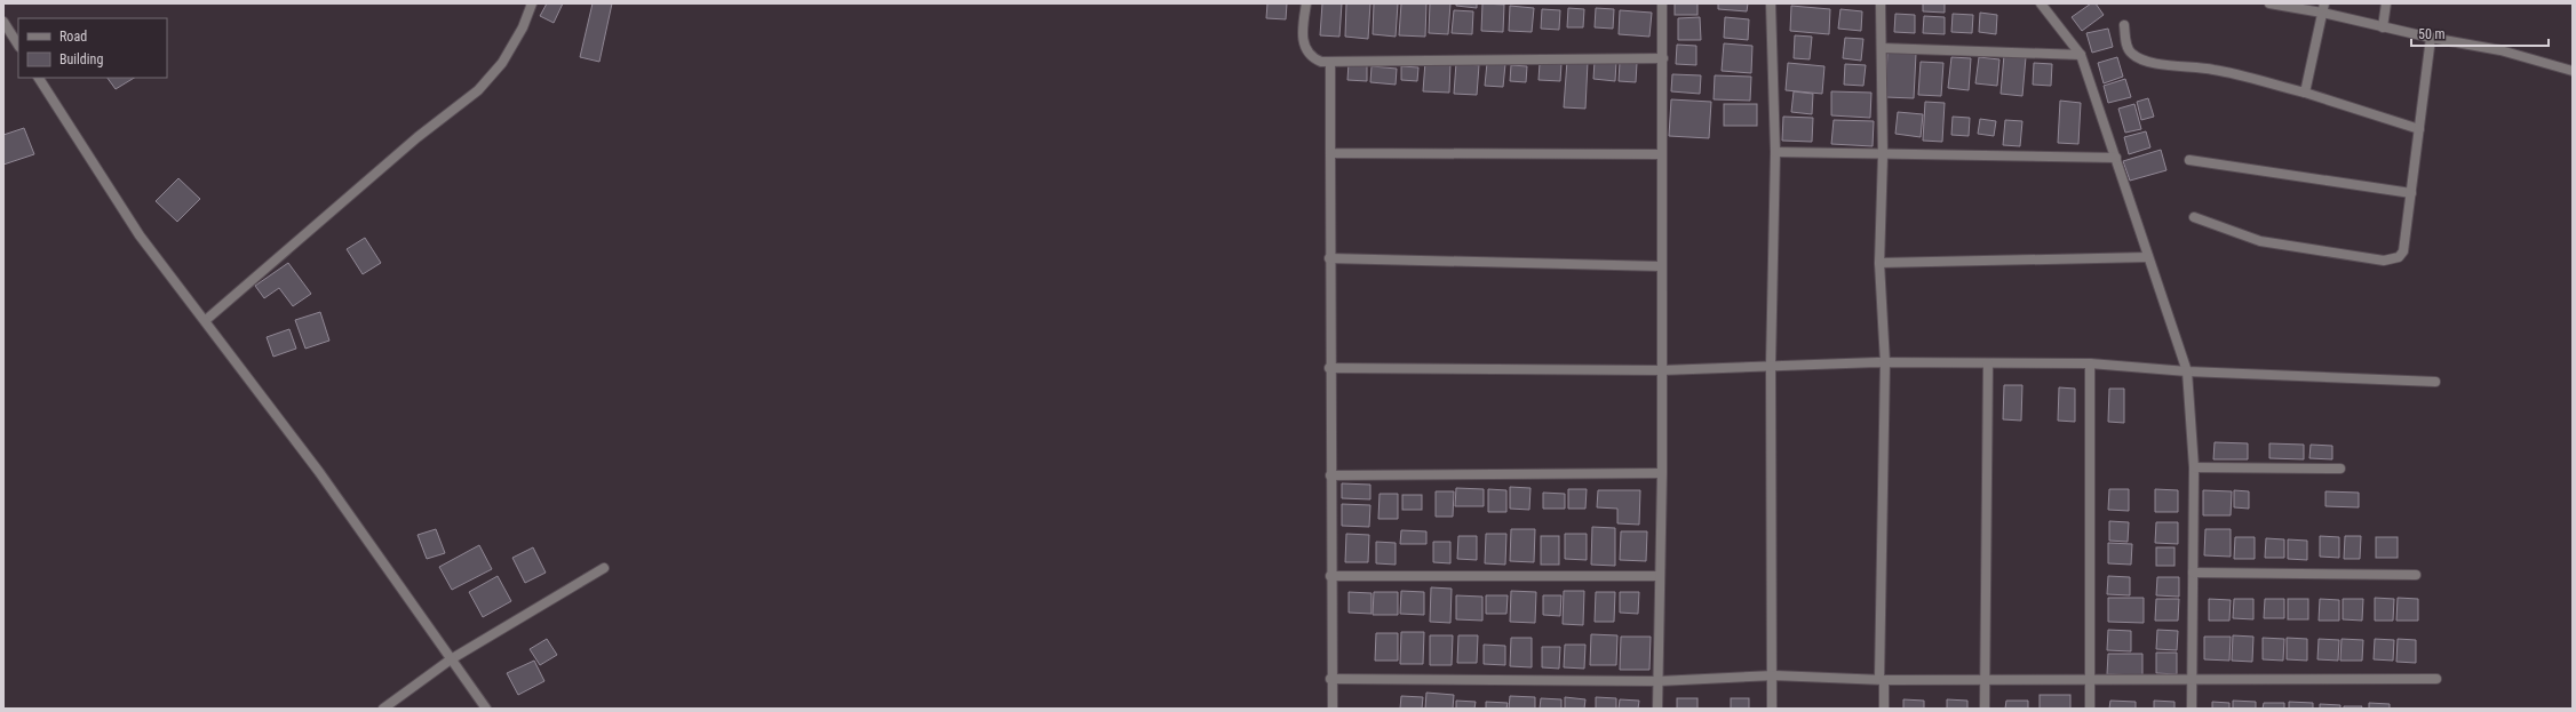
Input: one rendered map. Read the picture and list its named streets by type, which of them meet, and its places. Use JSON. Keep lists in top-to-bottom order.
{
  "legend": ["Road", "Building"],
  "scale_bar": "50 m"
}
